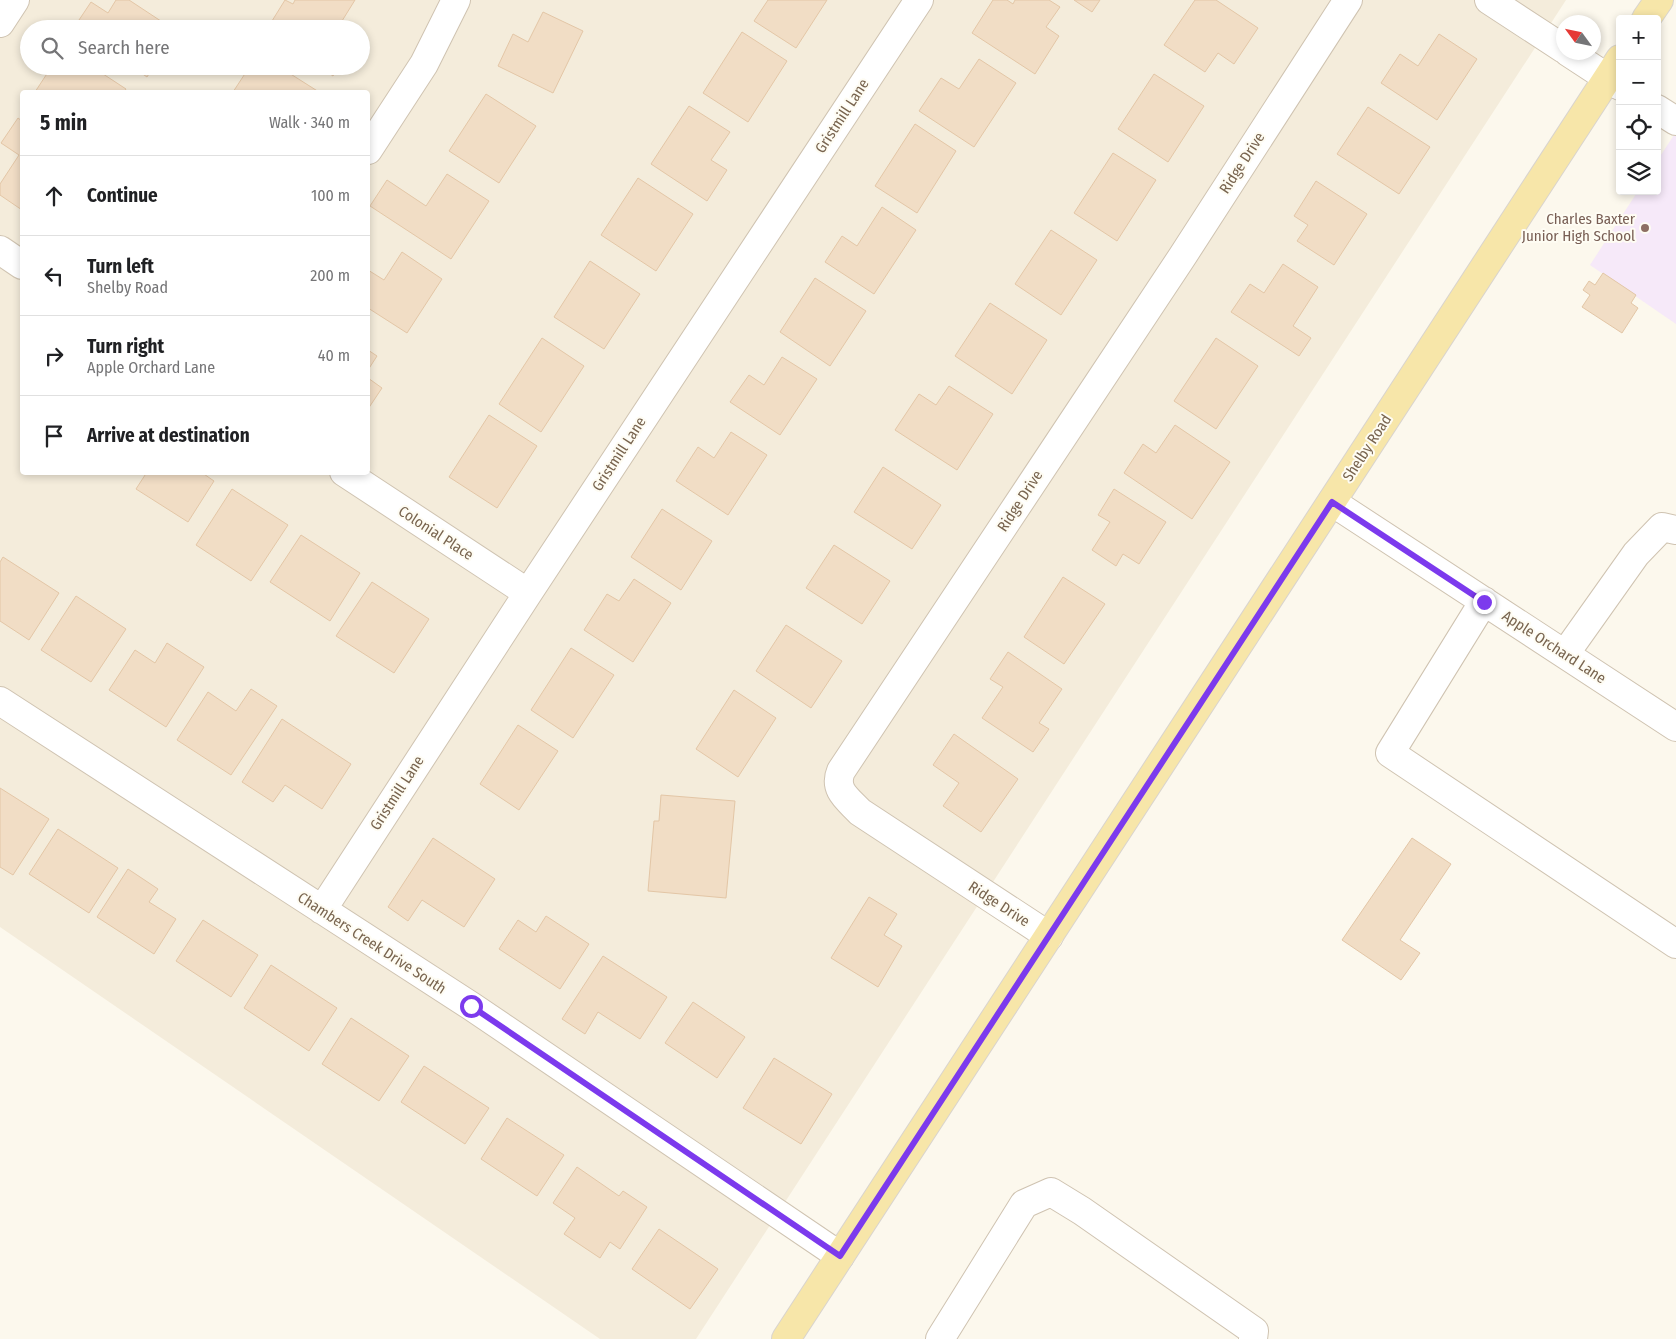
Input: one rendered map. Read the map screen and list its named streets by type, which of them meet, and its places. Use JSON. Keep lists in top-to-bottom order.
{
  "streets": {
    "main road": ["Shelby Road"],
    "street": [
      "Gristmill Lane",
      "Ridge Drive",
      "Colonial Place",
      "Apple Orchard Lane",
      "Chambers Creek Drive South"
    ]
  },
  "crossings": [
    ["Gristmill Lane", "Colonial Place"],
    ["Gristmill Lane", "Chambers Creek Drive South"],
    ["Ridge Drive", "Shelby Road"],
    ["Shelby Road", "Apple Orchard Lane"],
    ["Shelby Road", "Chambers Creek Drive South"]
  ],
  "places": ["Charles Baxter Junior High School"],
  "north": "top left",
  "page": {
    "map_buttons": ["+", "−"],
    "search": "Search here",
    "heading": ["5 min", "Walk · 340 m"],
    "list": [
      ["Continue", "100 m"],
      ["Turn left", "Shelby Road", "200 m"],
      ["Turn right", "Apple Orchard Lane", "40 m"],
      "Arrive at destination"
    ]
  }
}
